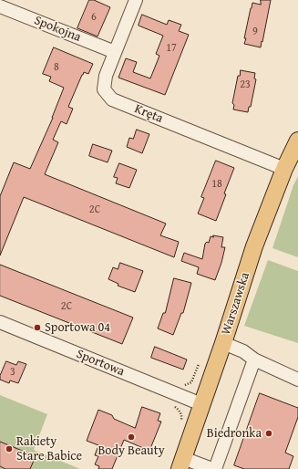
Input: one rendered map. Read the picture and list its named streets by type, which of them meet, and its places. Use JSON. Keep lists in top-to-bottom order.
{
  "streets": {
    "main road": ["Warszawska"],
    "street": ["Spokojna", "Kręta", "Sportowa"]
  },
  "crossings": [
    ["Spokojna", "Kręta"],
    ["Kręta", "Warszawska"],
    ["Warszawska", "Sportowa"]
  ],
  "places": [
    "Sportowa 04",
    "Biedronka",
    "Body Beauty",
    "Rakiety Stare Babice"
  ],
  "house_numbers": [
    "6",
    "9",
    "17",
    "8",
    "23",
    "18",
    "2C",
    "2C",
    "3"
  ]
}
